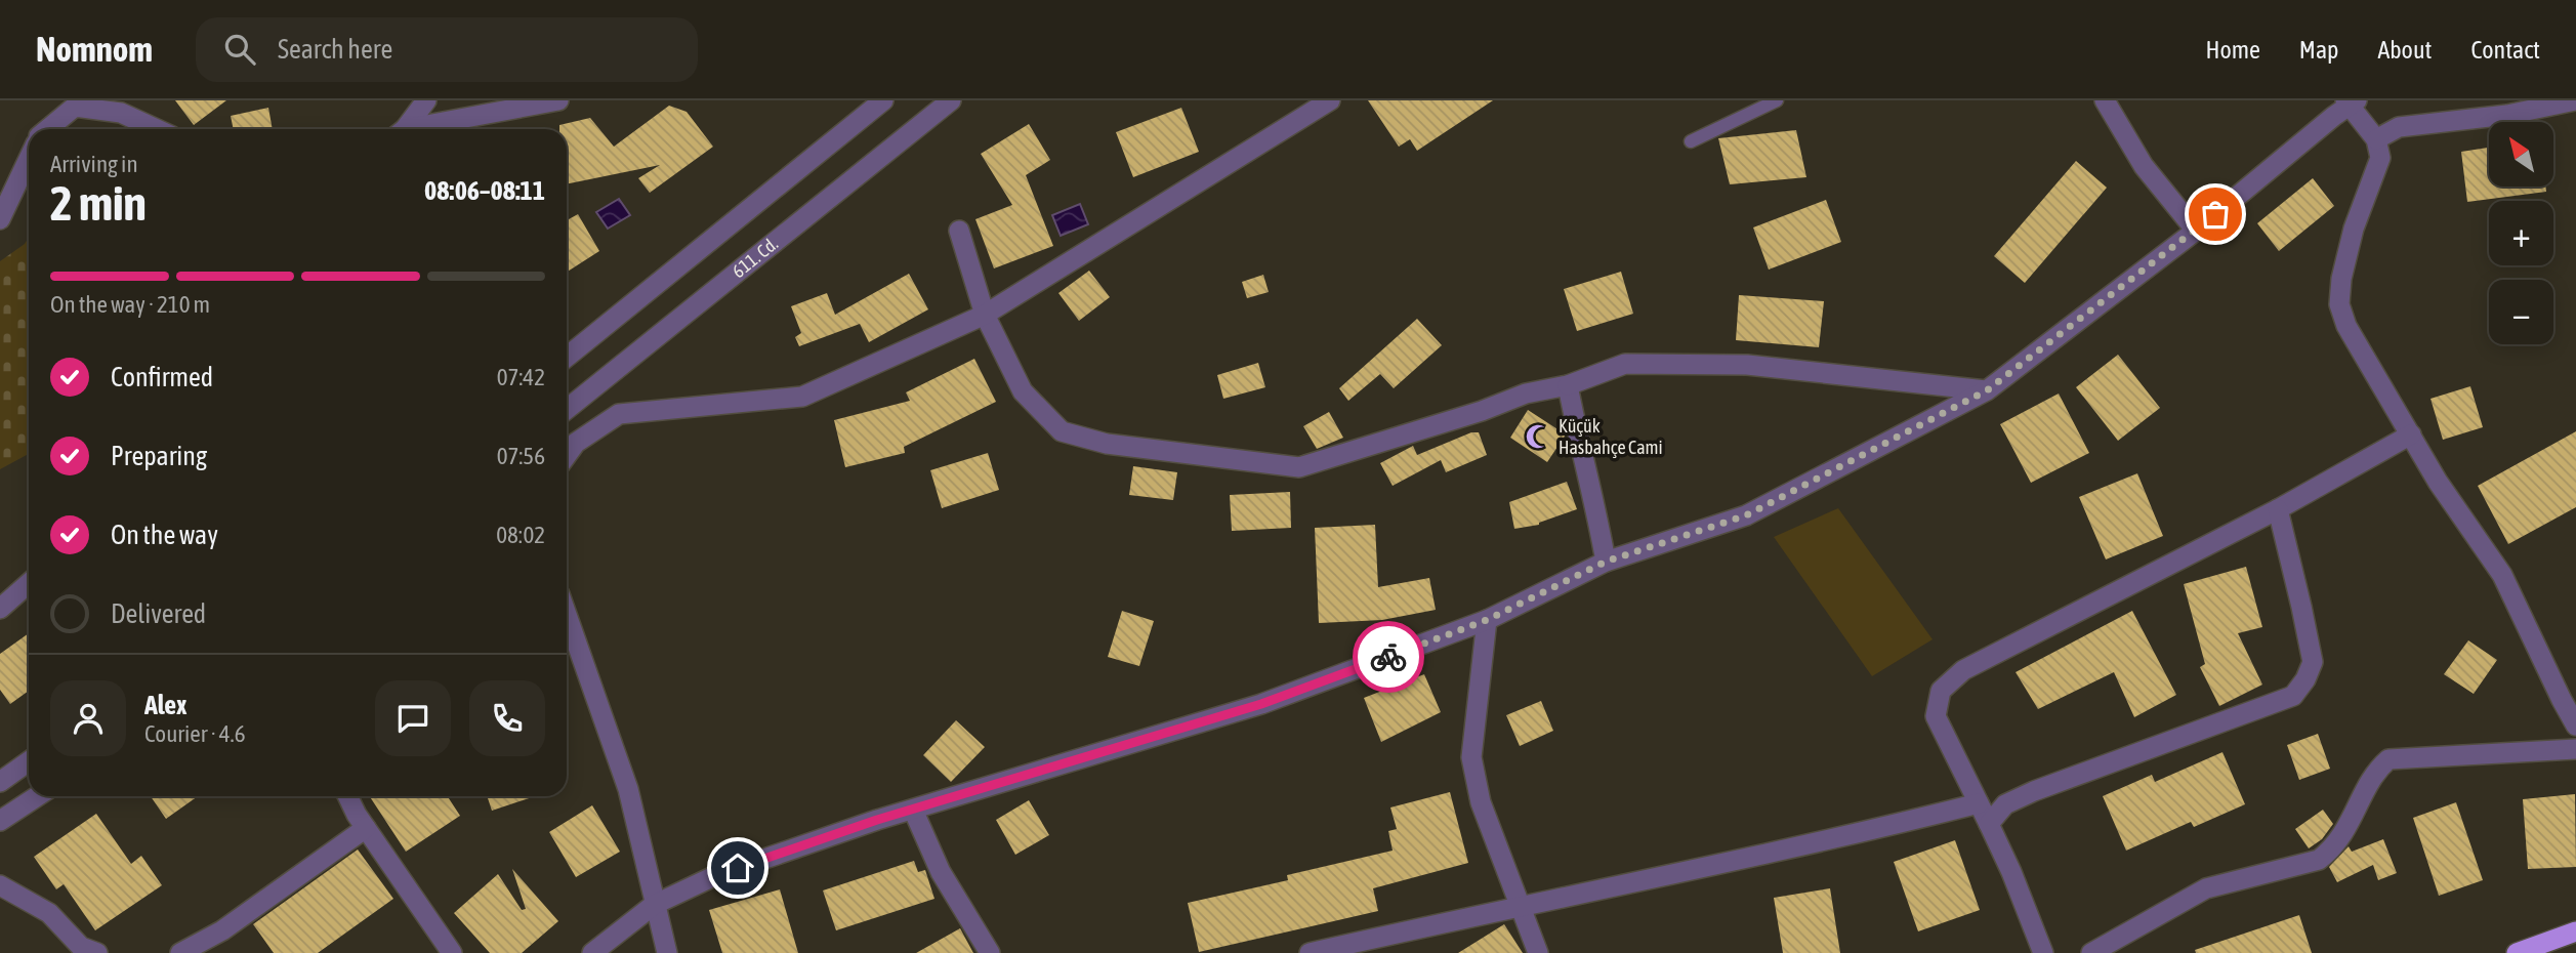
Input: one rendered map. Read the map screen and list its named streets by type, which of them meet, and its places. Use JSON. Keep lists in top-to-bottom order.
{
  "streets": {
    "street": ["611. Cd."]
  },
  "places": {
    "mosque": ["Küçük Hasbahçe Cami"]
  },
  "north": "top left",
  "page": {
    "header": "Nomnom",
    "search": "Search here",
    "nav": [
      "Home",
      "Map",
      "About",
      "Contact"
    ],
    "map_buttons": ["+", "−"],
    "heading": ["2 min", "Arriving in", "08:06–08:11"],
    "panel": ["Alex", "Courier · 4.6"],
    "bar": "On the way · 210 m",
    "list": [
      ["Confirmed", "07:42"],
      ["Preparing", "07:56"],
      ["On the way", "08:02"],
      "Delivered"
    ]
  }
}
